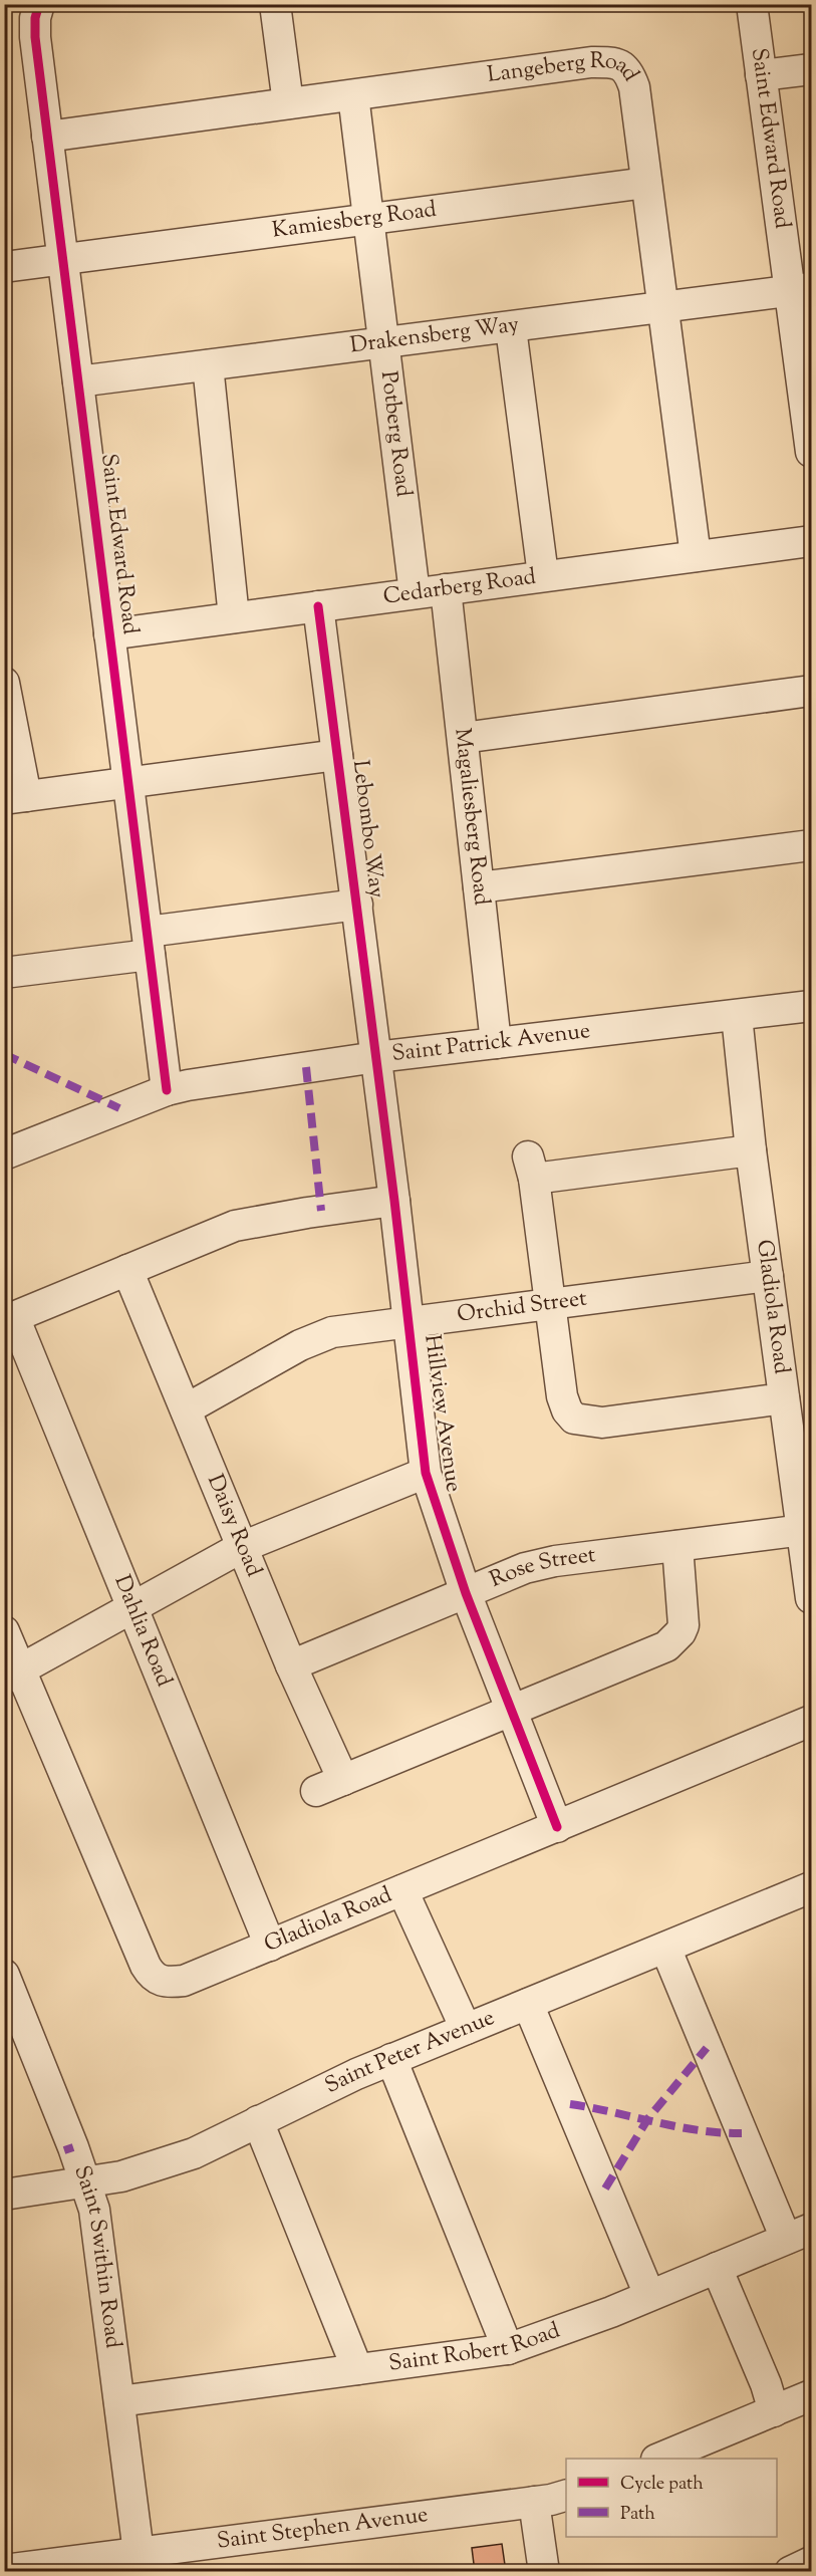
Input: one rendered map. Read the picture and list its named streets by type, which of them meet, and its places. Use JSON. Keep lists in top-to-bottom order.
{
  "streets": {
    "street": [
      "Langeberg Road",
      "Saint Edward Road",
      "Kamiesberg Road",
      "Drakensberg Way",
      "Potberg Road",
      "Cedarberg Road",
      "Magaliesberg Road",
      "Lebombo Way",
      "Saint Patrick Avenue",
      "Orchid Street",
      "Gladiola Road",
      "Hillview Avenue",
      "Daisy Road",
      "Rose Street",
      "Dahlia Road",
      "Saint Peter Avenue",
      "Saint Swithin Road",
      "Saint Robert Road",
      "Saint Stephen Avenue"
    ]
  },
  "crossings": [
    ["Langeberg Road", "Saint Edward Road"],
    ["Langeberg Road", "Kamiesberg Road"],
    ["Langeberg Road", "Drakensberg Way"],
    ["Langeberg Road", "Potberg Road"],
    ["Langeberg Road", "Cedarberg Road"],
    ["Saint Edward Road", "Kamiesberg Road"],
    ["Saint Edward Road", "Drakensberg Way"],
    ["Saint Edward Road", "Cedarberg Road"],
    ["Saint Edward Road", "Saint Patrick Avenue"],
    ["Kamiesberg Road", "Potberg Road"],
    ["Drakensberg Way", "Potberg Road"],
    ["Potberg Road", "Cedarberg Road"],
    ["Cedarberg Road", "Magaliesberg Road"],
    ["Cedarberg Road", "Lebombo Way"],
    ["Magaliesberg Road", "Saint Patrick Avenue"],
    ["Lebombo Way", "Saint Patrick Avenue"],
    ["Lebombo Way", "Hillview Avenue"],
    ["Saint Patrick Avenue", "Gladiola Road"],
    ["Saint Patrick Avenue", "Hillview Avenue"],
    ["Orchid Street", "Gladiola Road"],
    ["Orchid Street", "Hillview Avenue"],
    ["Orchid Street", "Daisy Road"],
    ["Gladiola Road", "Hillview Avenue"],
    ["Gladiola Road", "Rose Street"],
    ["Gladiola Road", "Dahlia Road"],
    ["Hillview Avenue", "Daisy Road"],
    ["Hillview Avenue", "Rose Street"],
    ["Daisy Road", "Rose Street"],
    ["Saint Peter Avenue", "Saint Swithin Road"],
    ["Saint Swithin Road", "Saint Robert Road"],
    ["Saint Swithin Road", "Saint Stephen Avenue"]
  ],
  "legend": ["Cycle path", "Path"]
}
